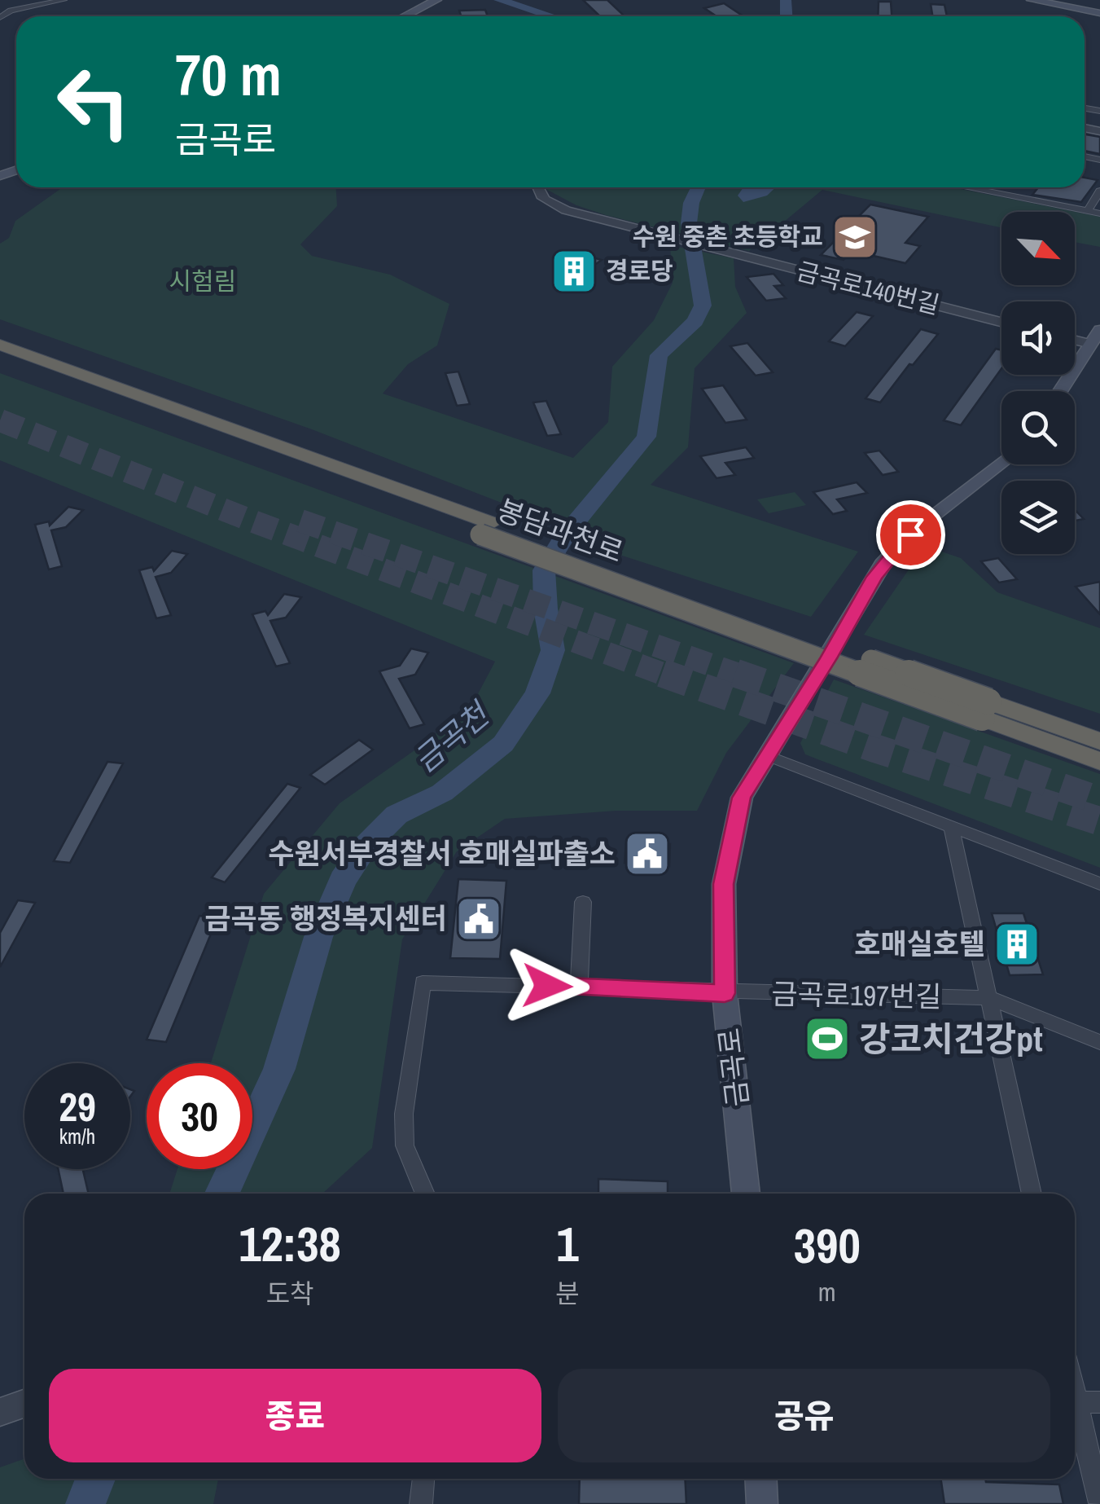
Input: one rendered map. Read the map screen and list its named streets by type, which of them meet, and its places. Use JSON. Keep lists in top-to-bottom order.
{
  "streets": {
    "highway": ["봉담과천로"],
    "main road": ["금곡로"],
    "street": ["금곡로140번길", "금곡로197번길"]
  },
  "crossings": [
    ["금곡로197번길", "금곡로"]
  ],
  "water": ["금곡천"],
  "parks": ["시험림"],
  "places": {
    "school or university": ["수원 중촌 초등학교"],
    "building": ["경로당", "호매실호텔"],
    "public building": ["수원서부경찰서 호매실파출소", "금곡동 행정복지센터"],
    "sports": ["강코치건강pt"]
  },
  "north": "bottom right",
  "page": {
    "turn": ["70 m", "금곡로"],
    "speed": "29 km/h",
    "limit": "30",
    "eta": [
      "12:38",
      "도착",
      "1",
      "분",
      "390",
      "m"
    ],
    "buttons": ["종료", "공유"]
  }
}
